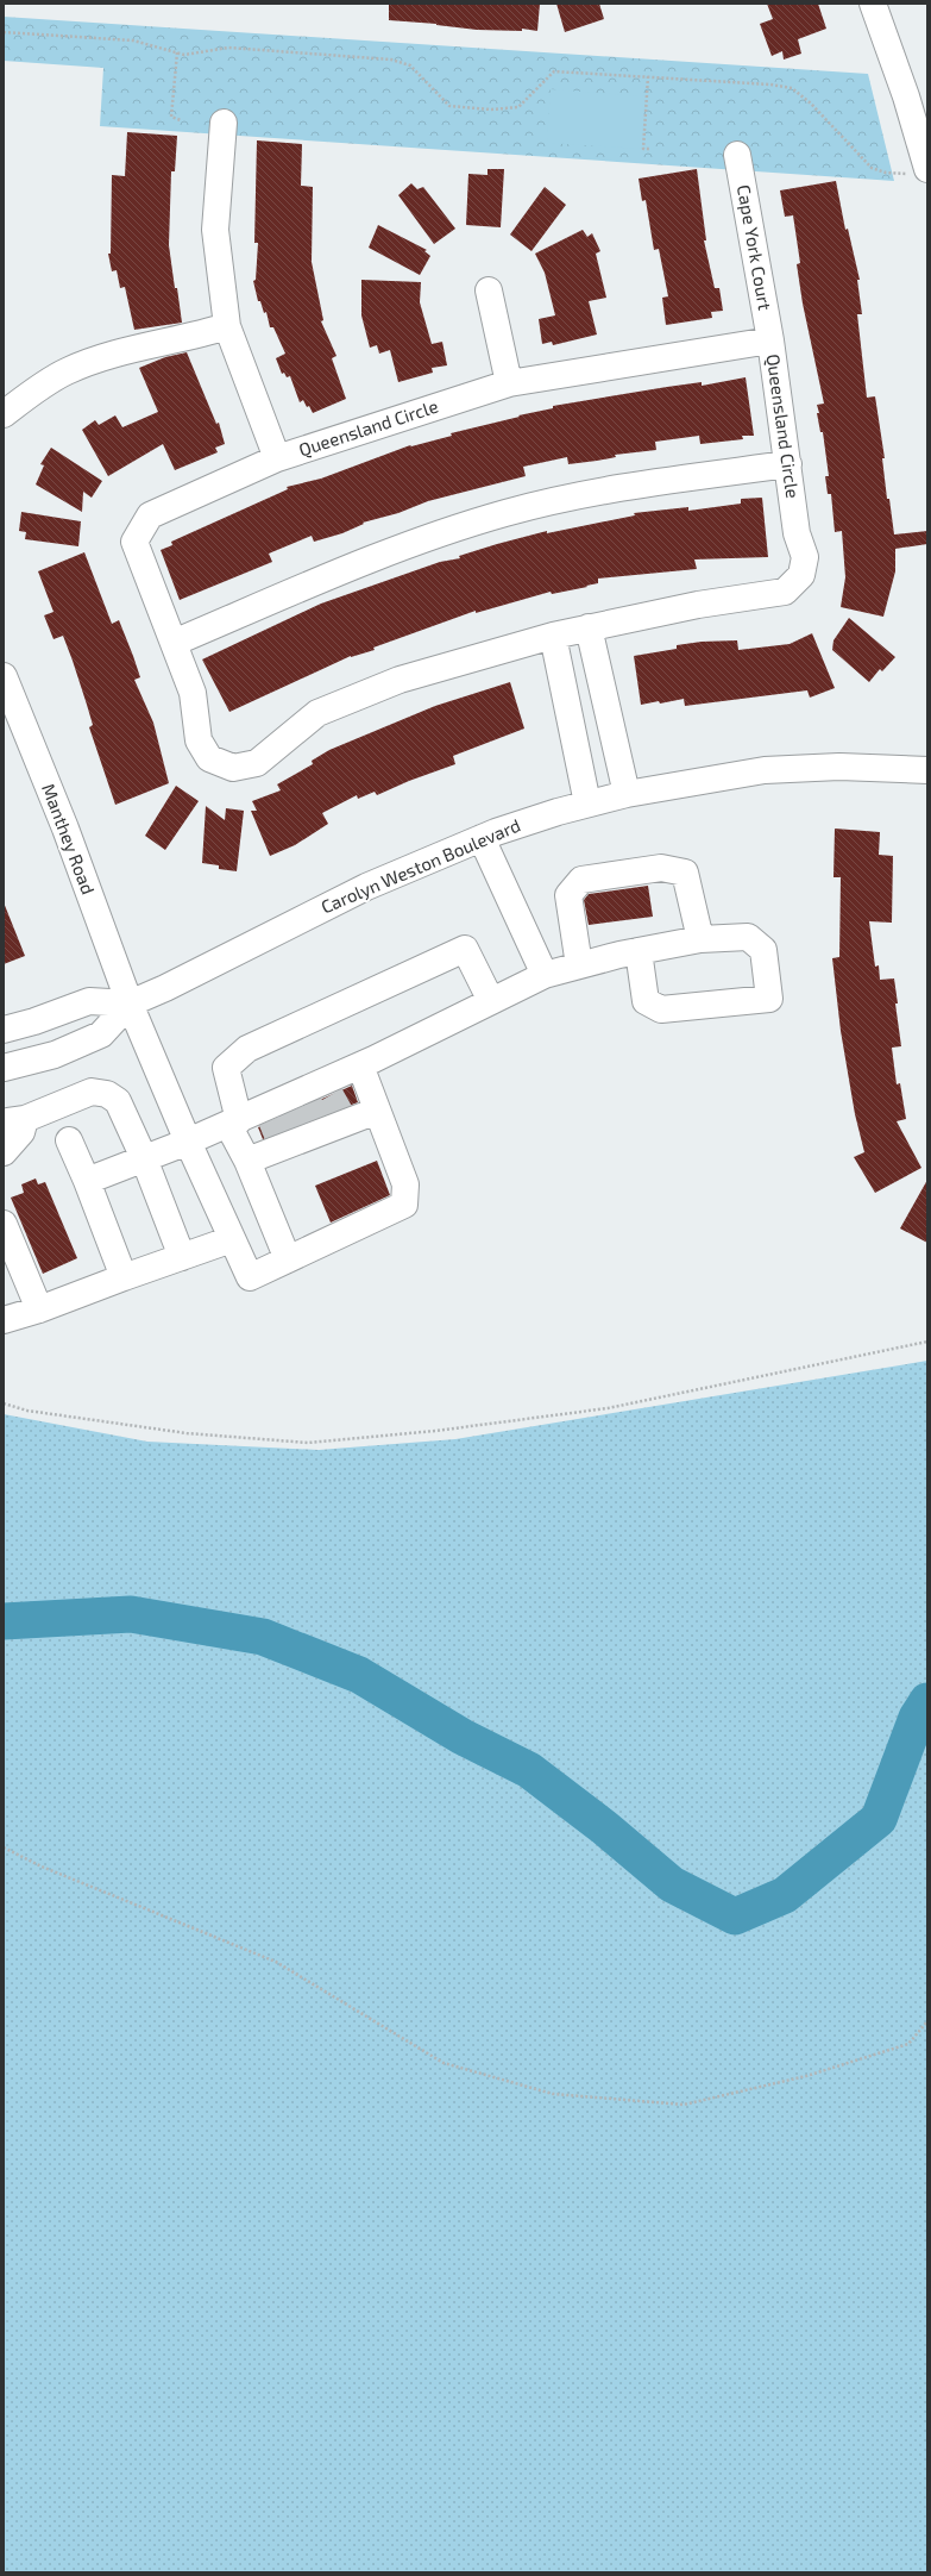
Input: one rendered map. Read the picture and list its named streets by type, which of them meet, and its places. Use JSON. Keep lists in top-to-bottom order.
{
  "streets": {
    "street": [
      "Cape York Court",
      "Queensland Circle",
      "Manthey Road",
      "Carolyn Weston Boulevard"
    ]
  },
  "crossings": [
    ["Cape York Court", "Queensland Circle"],
    ["Manthey Road", "Carolyn Weston Boulevard"]
  ]
}
